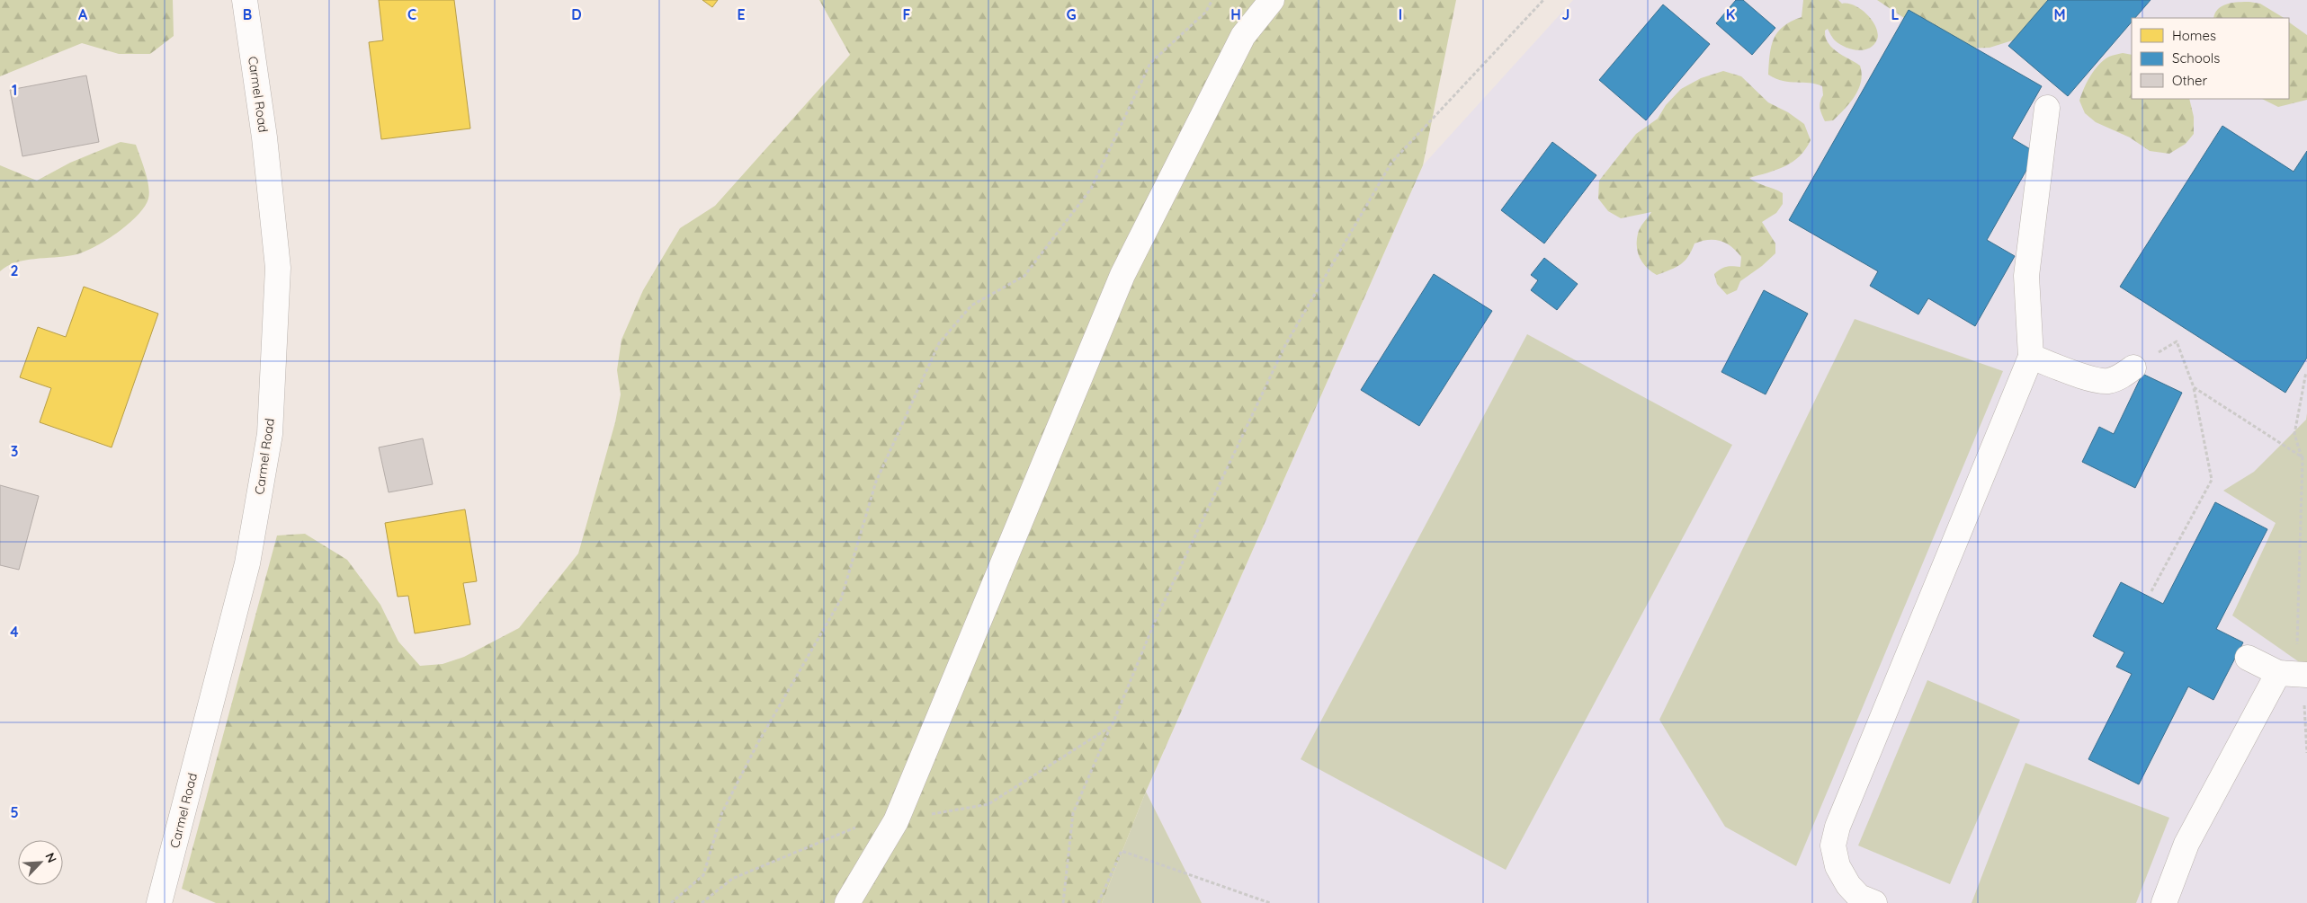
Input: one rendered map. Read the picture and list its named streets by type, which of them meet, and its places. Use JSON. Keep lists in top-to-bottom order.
{
  "streets": {
    "street": ["Carmel Road"]
  },
  "legend": ["Homes", "Schools", "Other"],
  "north": "top right",
  "grid": {
    "columns": [
      "A",
      "B",
      "C",
      "D",
      "E",
      "F",
      "G",
      "H",
      "I",
      "J",
      "K",
      "L",
      "M"
    ],
    "rows": [
      "1",
      "2",
      "3",
      "4",
      "5"
    ]
  }
}
